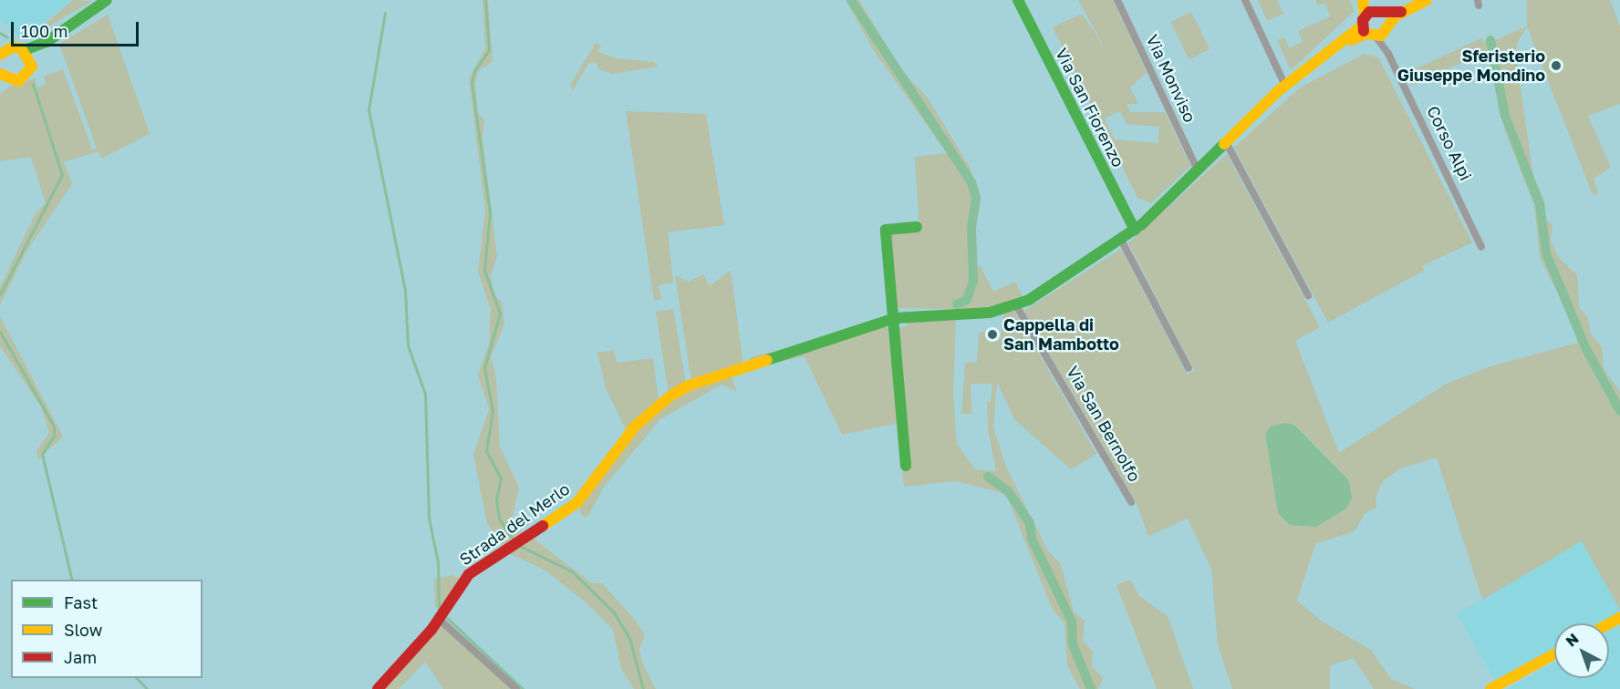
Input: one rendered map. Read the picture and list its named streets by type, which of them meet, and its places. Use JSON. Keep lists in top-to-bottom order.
{
  "streets": {
    "street": [
      "Via Monviso",
      "Via San Fiorenzo",
      "Corso Alpi",
      "Via San Bernolfo",
      "Strada del Merlo"
    ]
  },
  "places": ["Sferisterio Giuseppe Mondino", "Cappella di San Mambotto"],
  "legend": ["Fast", "Slow", "Jam"],
  "scale_bar": "100 m",
  "north": "top left"
}
